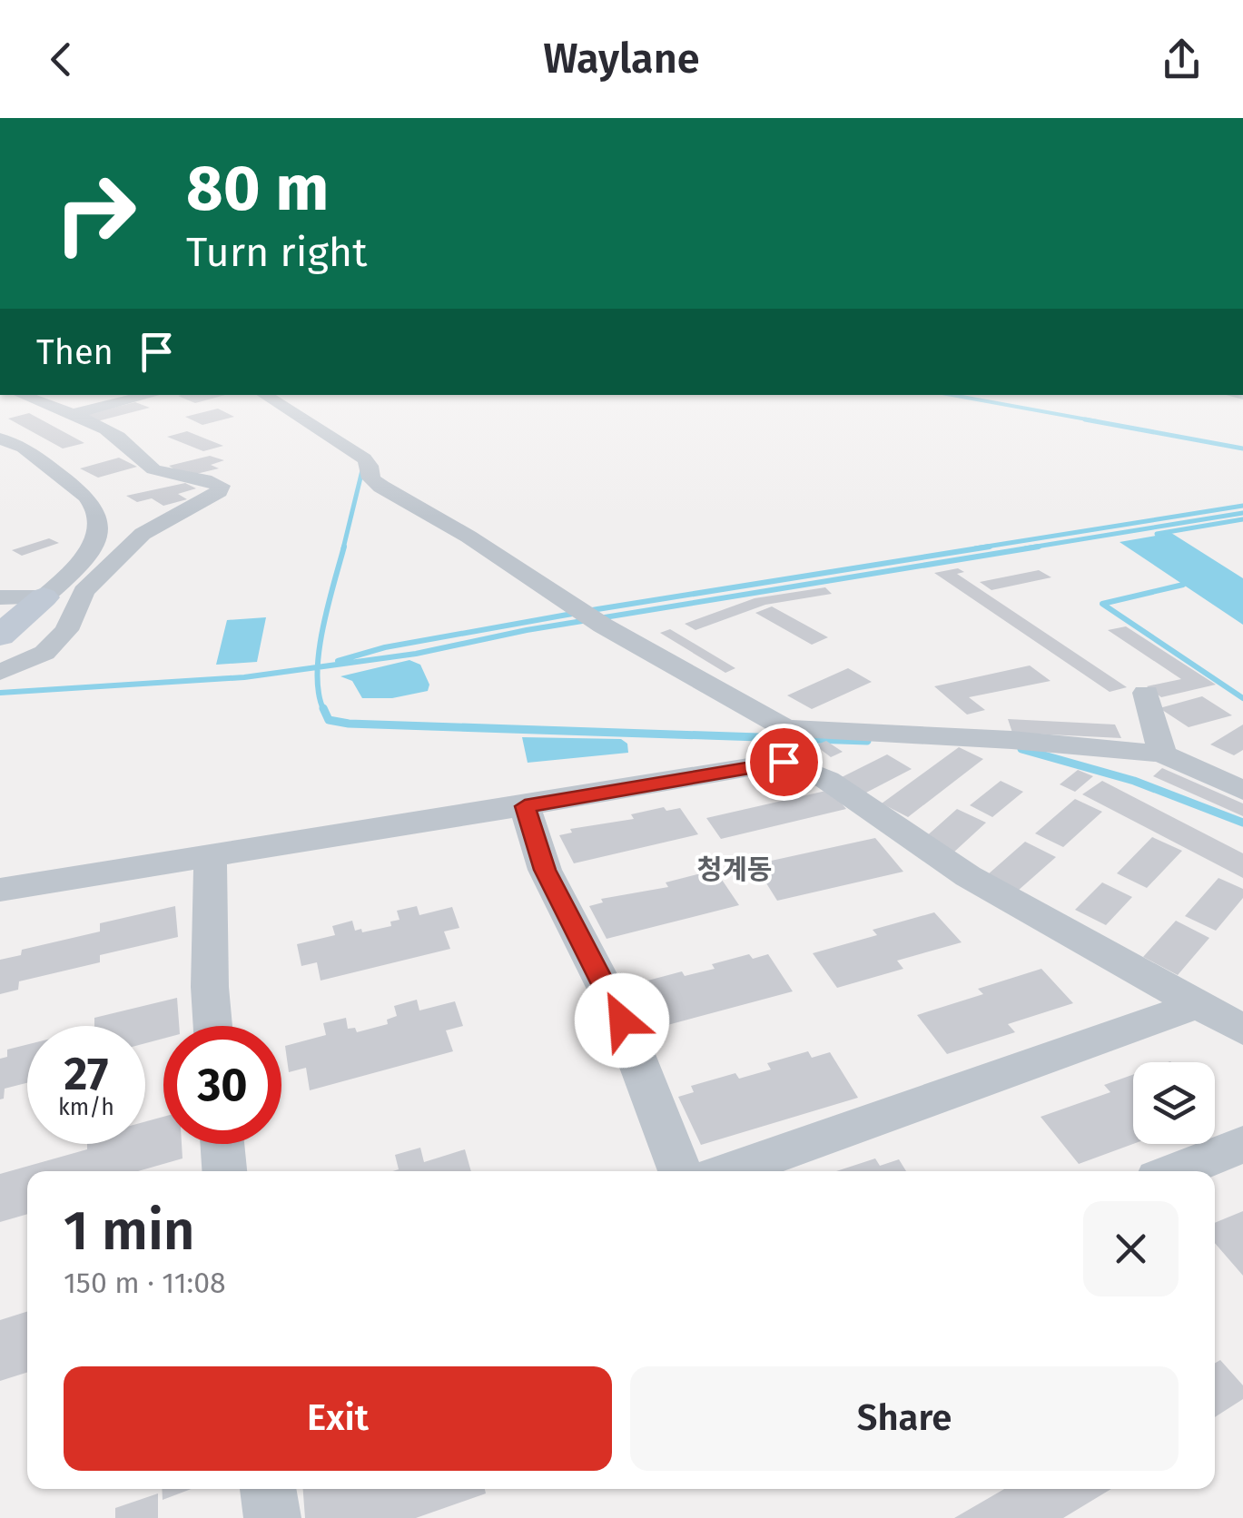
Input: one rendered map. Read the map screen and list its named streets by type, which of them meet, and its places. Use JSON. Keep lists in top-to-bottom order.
{
  "districts": ["청계동"],
  "page": {
    "header": "Waylane",
    "turn": ["80 m", "Turn right"],
    "then": "Then",
    "speed": "27 km/h",
    "limit": "30",
    "heading": ["1 min", "150 m · 11:08"],
    "buttons": ["Exit", "Share"]
  }
}
